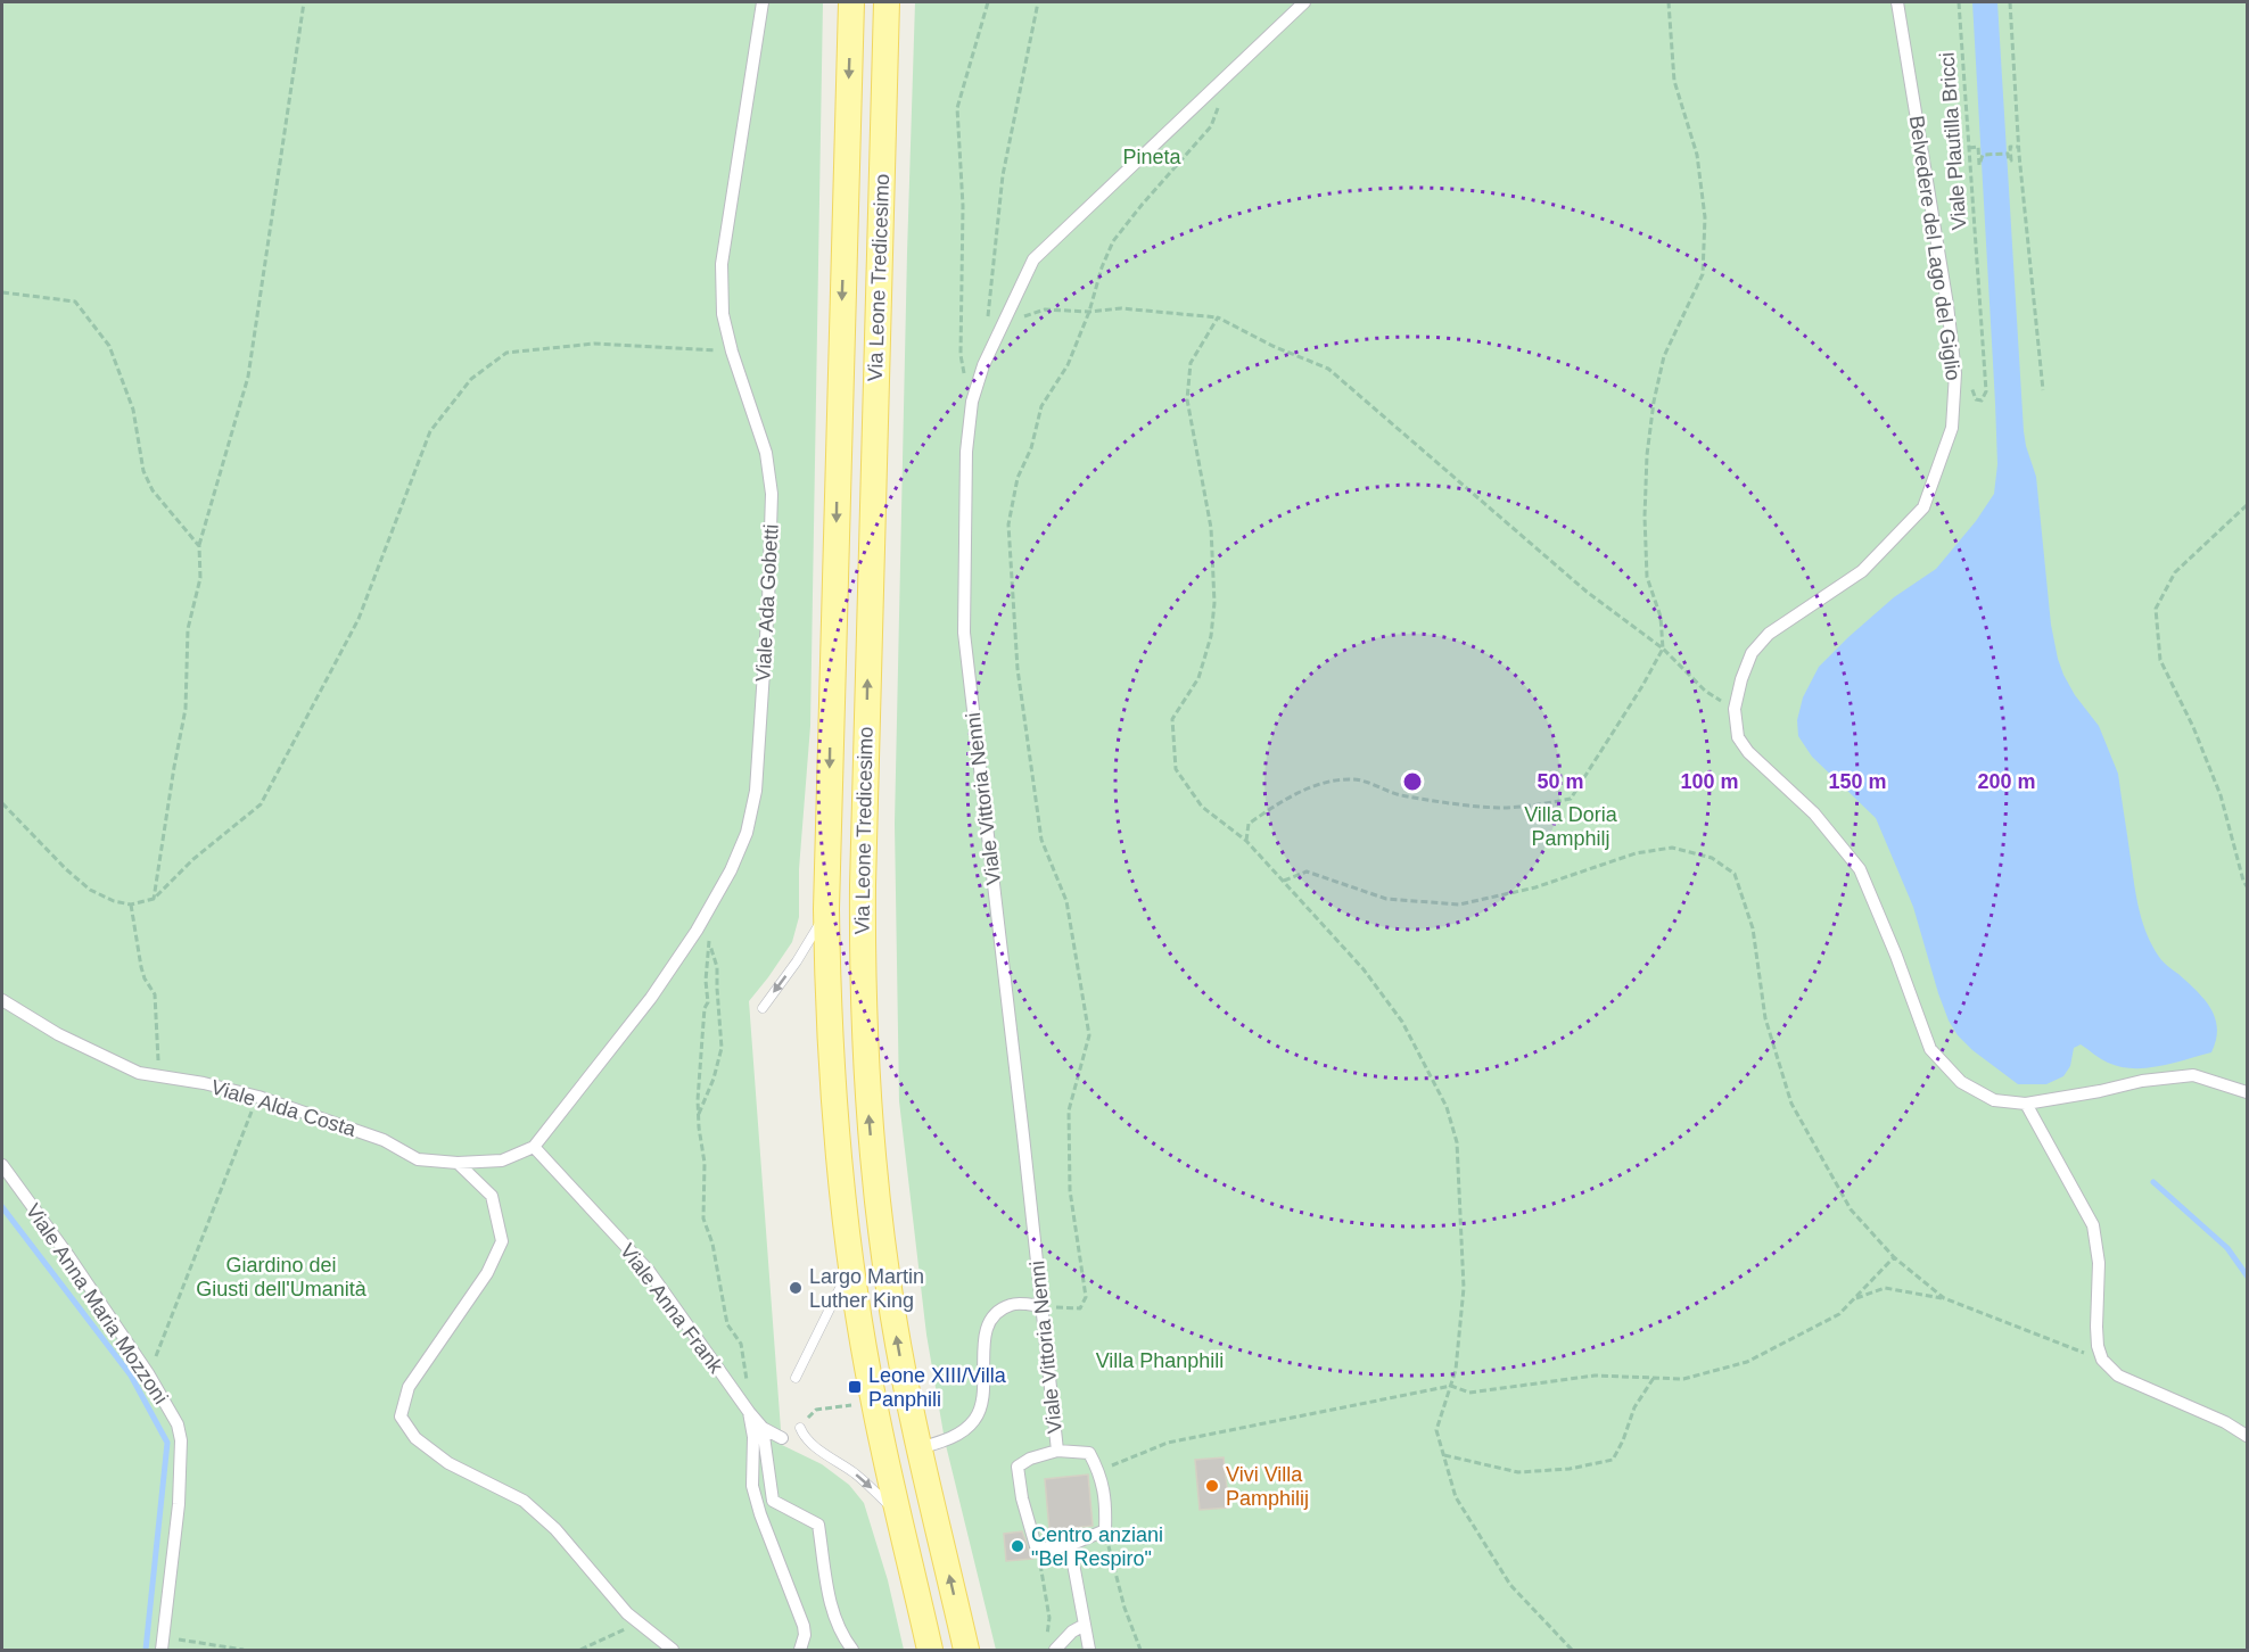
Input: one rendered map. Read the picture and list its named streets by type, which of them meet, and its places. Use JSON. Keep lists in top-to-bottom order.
{
  "streets": {
    "main road": ["Via Leone Tredicesimo"],
    "street": [
      "Belvedere del Lago del Giglio",
      "Viale Ada Gobetti",
      "Viale Vittoria Nenni",
      "Viale Alda Costa",
      "Viale Anna Maria Mozzoni",
      "Viale Anna Frank"
    ],
    "path": ["Viale Plautilla Bricci"]
  },
  "crossings": [
    ["Viale Plautilla Bricci", "Belvedere del Lago del Giglio"],
    ["Viale Ada Gobetti", "Viale Alda Costa"],
    ["Viale Ada Gobetti", "Viale Anna Frank"],
    ["Viale Alda Costa", "Viale Anna Frank"]
  ],
  "parks": [
    "Pineta",
    "Villa Doria Pamphilj",
    "Giardino dei Giusti dell'Umanità",
    "Villa Phanphili"
  ],
  "places": {
    "other": ["Largo Martin Luther King", "Vivi Villa Pamphilij", "Centro anziani \"Bel Respiro\""],
    "transit": ["Leone XIII/Villa Panphili"]
  },
  "rings": [
    "50 m",
    "100 m",
    "150 m",
    "200 m"
  ]
}
